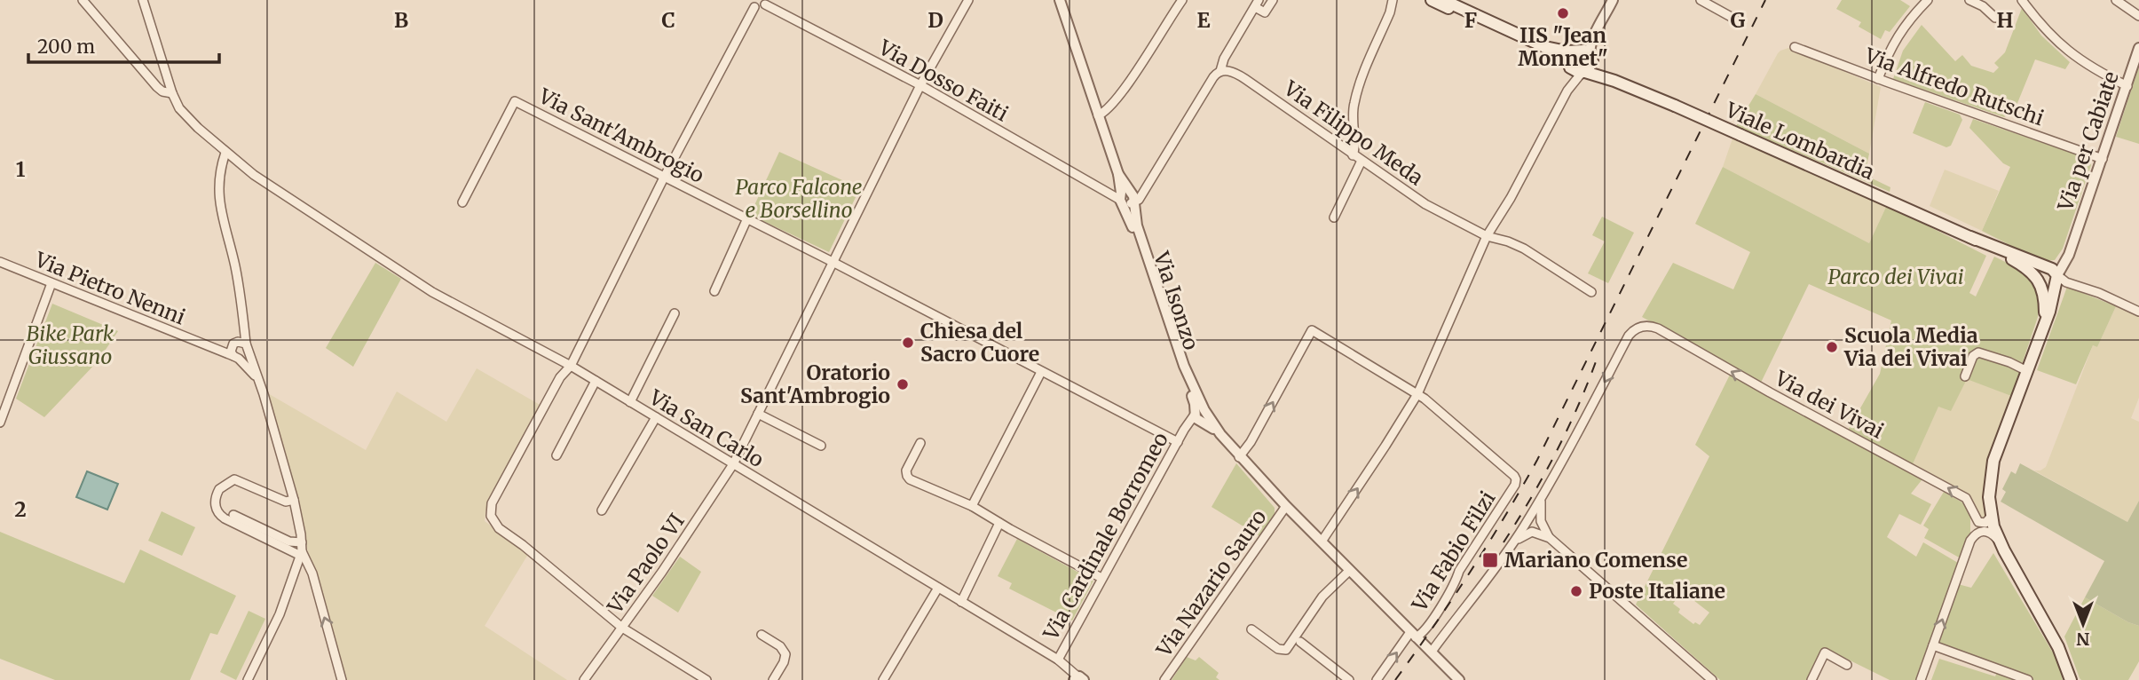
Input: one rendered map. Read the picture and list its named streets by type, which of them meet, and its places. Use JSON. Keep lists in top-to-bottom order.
{
  "streets": {
    "main road": ["Viale Lombardia"],
    "street": [
      "Via Dosso Faiti",
      "Via Alfredo Rutschi",
      "Via Filippo Meda",
      "Via Sant'Ambrogio",
      "Via per Cabiate",
      "Via Pietro Nenni",
      "Via Isonzo",
      "Via dei Vivai",
      "Via San Carlo",
      "Via Cardinale Borromeo",
      "Via Fabio Filzi",
      "Via Paolo VI",
      "Via Nazario Sauro"
    ]
  },
  "crossings": [
    ["Via Dosso Faiti", "Via Isonzo"],
    ["Via Dosso Faiti", "Via Paolo VI"],
    ["Via Alfredo Rutschi", "Via per Cabiate"],
    ["Via Sant'Ambrogio", "Via Cardinale Borromeo"],
    ["Via Sant'Ambrogio", "Via Paolo VI"],
    ["Viale Lombardia", "Via per Cabiate"],
    ["Via Isonzo", "Via Cardinale Borromeo"],
    ["Via Isonzo", "Via Fabio Filzi"],
    ["Via Isonzo", "Via Nazario Sauro"],
    ["Via San Carlo", "Via Cardinale Borromeo"],
    ["Via San Carlo", "Via Paolo VI"]
  ],
  "parks": ["Parco Falcone e Borsellino", "Parco dei Vivai", "Bike Park Giussano"],
  "places": {
    "other": [
      "IIS \"Jean Monnet\"",
      "Chiesa del Sacro Cuore",
      "Scuola Media Via dei Vivai",
      "Oratorio Sant'Ambrogio",
      "Poste Italiane"
    ],
    "transit": ["Mariano Comense"]
  },
  "scale_bar": "200 m",
  "north": "bottom",
  "grid": {
    "columns": [
      "B",
      "C",
      "D",
      "E",
      "F",
      "G",
      "H"
    ],
    "rows": ["1", "2"]
  }
}
